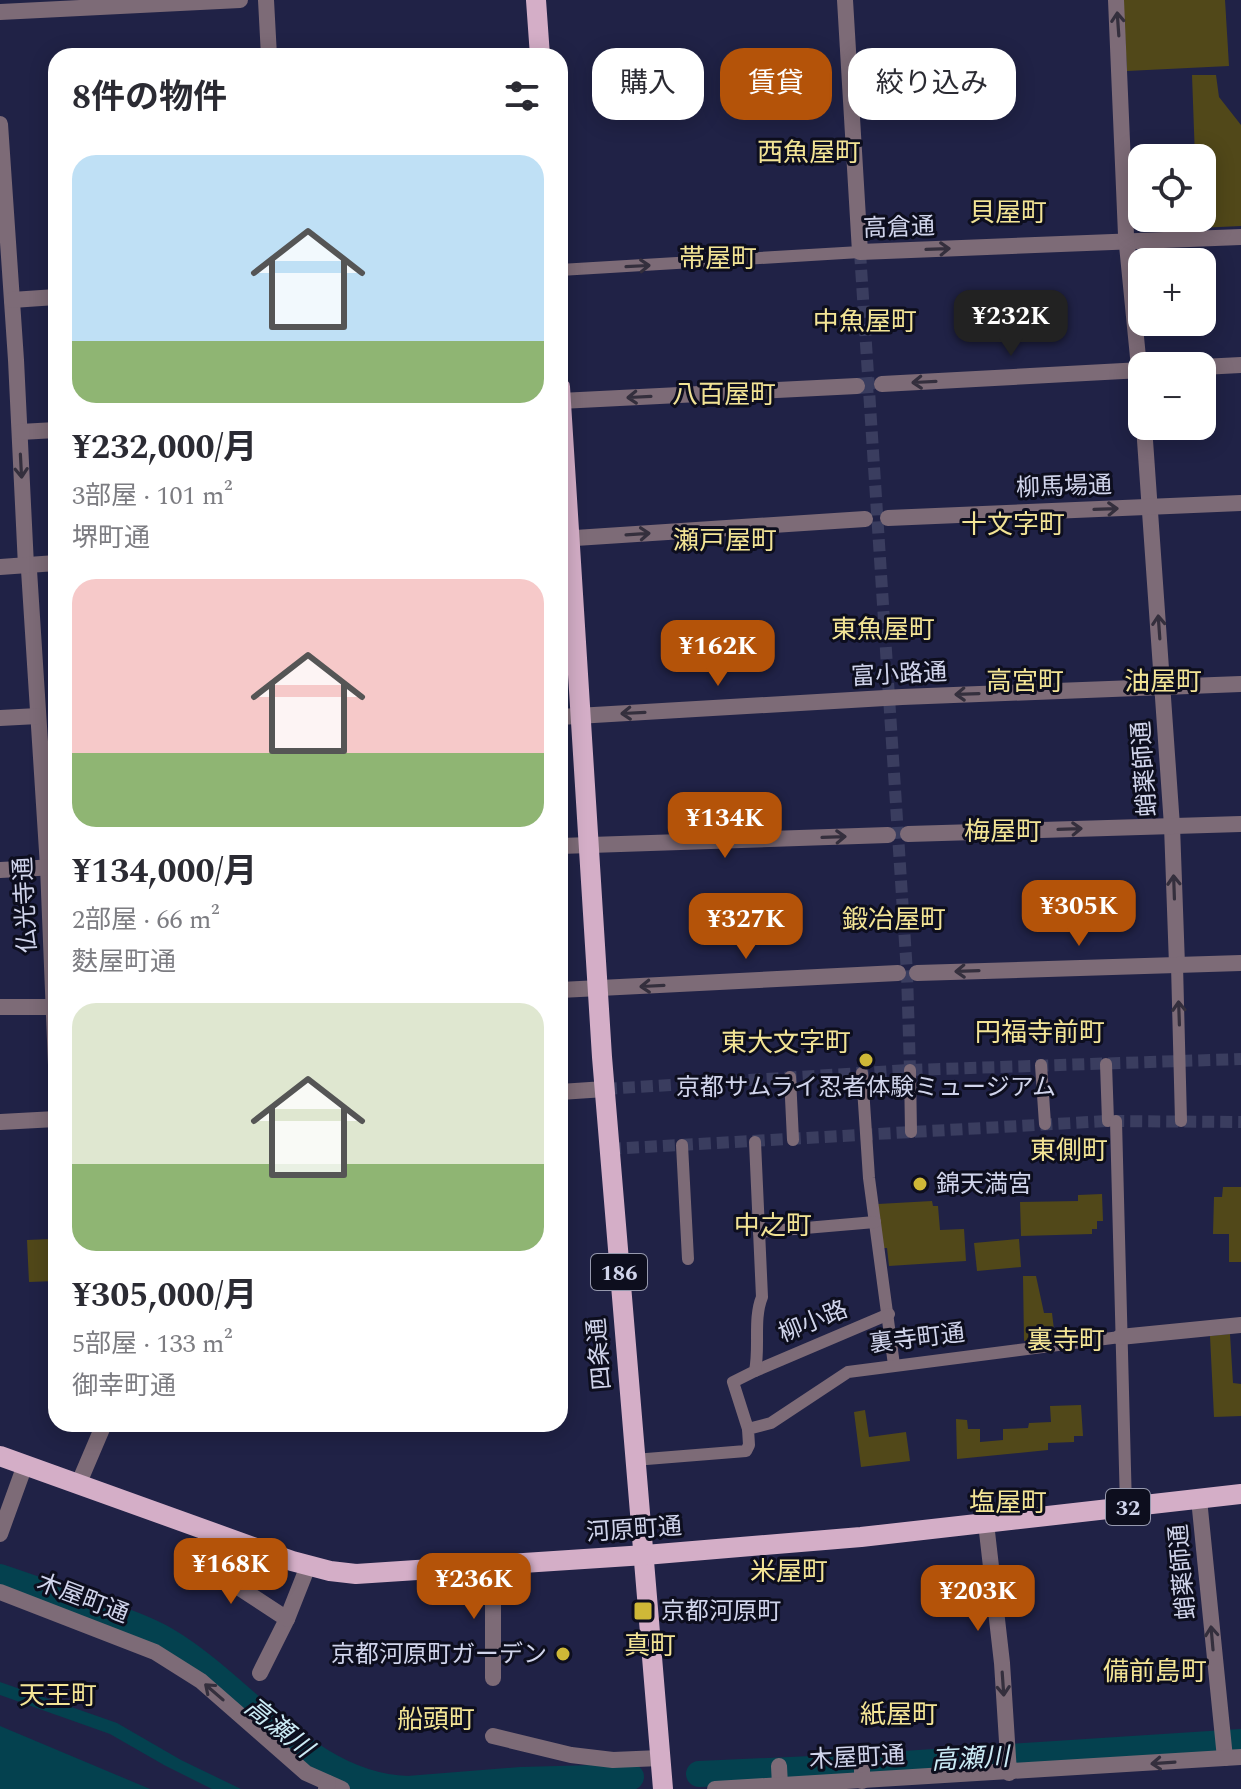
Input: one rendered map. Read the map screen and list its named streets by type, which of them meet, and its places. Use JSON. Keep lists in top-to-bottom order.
{
  "streets": {
    "main road": [
      "186",
      "四条通",
      "32",
      "河原町通"
    ],
    "street": [
      "高倉通",
      "柳馬場通",
      "富小路通",
      "蛸薬師通",
      "仏光寺通",
      "柳小路",
      "裏寺町通",
      "木屋町通"
    ]
  },
  "crossings": [
    ["柳馬場通", "蛸薬師通"],
    ["富小路通", "蛸薬師通"],
    ["富小路通", "四条通"],
    ["蛸薬師通", "河原町通"],
    ["蛸薬師通", "木屋町通"],
    ["裏寺町通", "四条通"],
    ["四条通", "河原町通"]
  ],
  "one_way": ["蛸薬師通", "木屋町通"],
  "districts": [
    "西魚屋町",
    "貝屋町",
    "帯屋町",
    "中魚屋町",
    "八百屋町",
    "十文字町",
    "瀬戸屋町",
    "東魚屋町",
    "高宮町",
    "油屋町",
    "梅屋町",
    "鍛冶屋町",
    "円福寺前町",
    "東大文字町",
    "東側町",
    "中之町",
    "裏寺町",
    "塩屋町",
    "米屋町",
    "真町",
    "備前島町",
    "天王町",
    "紙屋町",
    "船頭町"
  ],
  "water": ["高瀬川"],
  "places": {
    "other": ["京都サムライ忍者体験ミュージアム", "錦天満宮", "京都河原町ガーデン"],
    "transit": ["京都河原町"]
  },
  "page": {
    "chip": ["購入", "賃貸", "絞り込み"],
    "heading": "8件の物件",
    "map_buttons": ["+", "−"],
    "list": [
      {
        "name": "¥232,000/月",
        "note": "3部屋 · 101 m² · 堺町通"
      },
      {
        "name": "¥134,000/月",
        "note": "2部屋 · 66 m² · 麩屋町通"
      },
      {
        "name": "¥305,000/月",
        "note": "5部屋 · 133 m² · 御幸町通"
      }
    ],
    "price": [
      "¥232K",
      "¥162K",
      "¥134K",
      "¥305K",
      "¥327K",
      "¥168K",
      "¥236K",
      "¥203K"
    ]
  }
}
